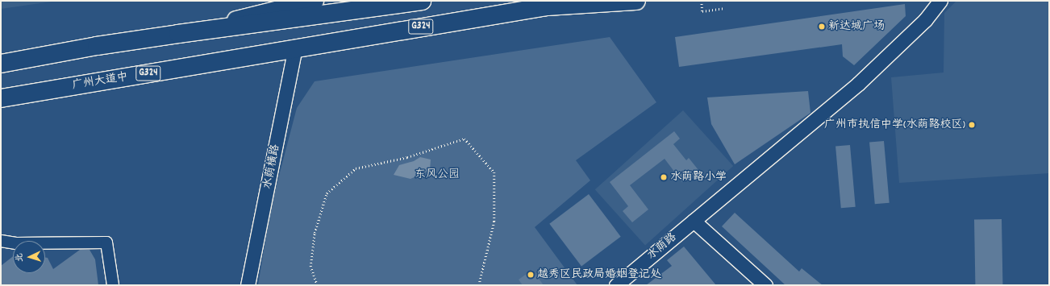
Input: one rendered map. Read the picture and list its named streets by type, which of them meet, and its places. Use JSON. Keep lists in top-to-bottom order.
{
  "streets": {
    "main road": ["G324", "广州大道中"],
    "street": ["水荫横路", "水荫路"]
  },
  "crossings": [
    ["G324", "广州大道中"],
    ["G324", "水荫横路"],
    ["广州大道中", "水荫横路"]
  ],
  "parks": ["东风公园"],
  "places": [
    "新达城广场",
    "广州市执信中学(水荫路校区)",
    "水荫路小学",
    "越秀区民政局婚姻登记处"
  ],
  "north": "left"
}
